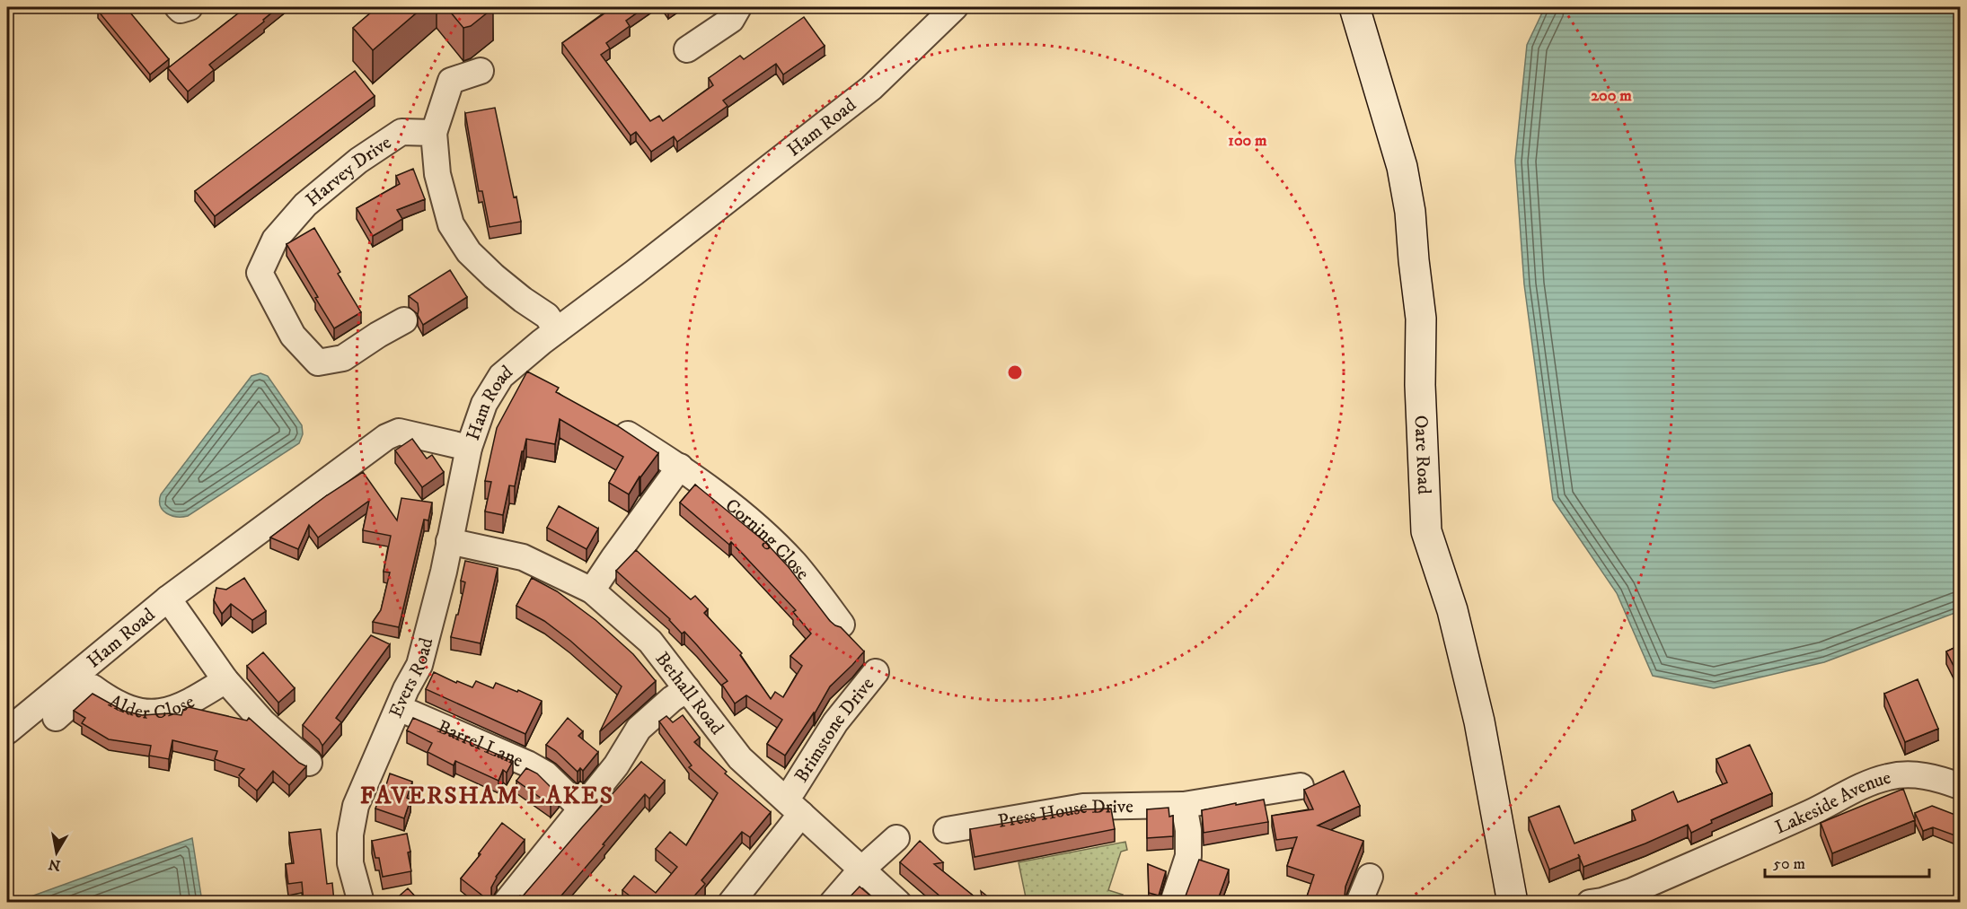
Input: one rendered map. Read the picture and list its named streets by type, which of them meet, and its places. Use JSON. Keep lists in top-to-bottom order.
{
  "streets": {
    "street": [
      "Ham Road",
      "Harvey Drive",
      "Oare Road",
      "Corning Close",
      "Evers Road",
      "Bethall Road",
      "Alder Close",
      "Brimstone Drive",
      "Barrel Lane",
      "Lakeside Avenue",
      "Press House Drive"
    ]
  },
  "crossings": [
    ["Ham Road", "Evers Road"],
    ["Ham Road", "Alder Close"],
    ["Evers Road", "Bethall Road"],
    ["Evers Road", "Barrel Lane"]
  ],
  "districts": ["FAVERSHAM LAKES"],
  "scale_bar": "50 m",
  "north": "bottom",
  "rings": ["200 m", "100 m"]
}
